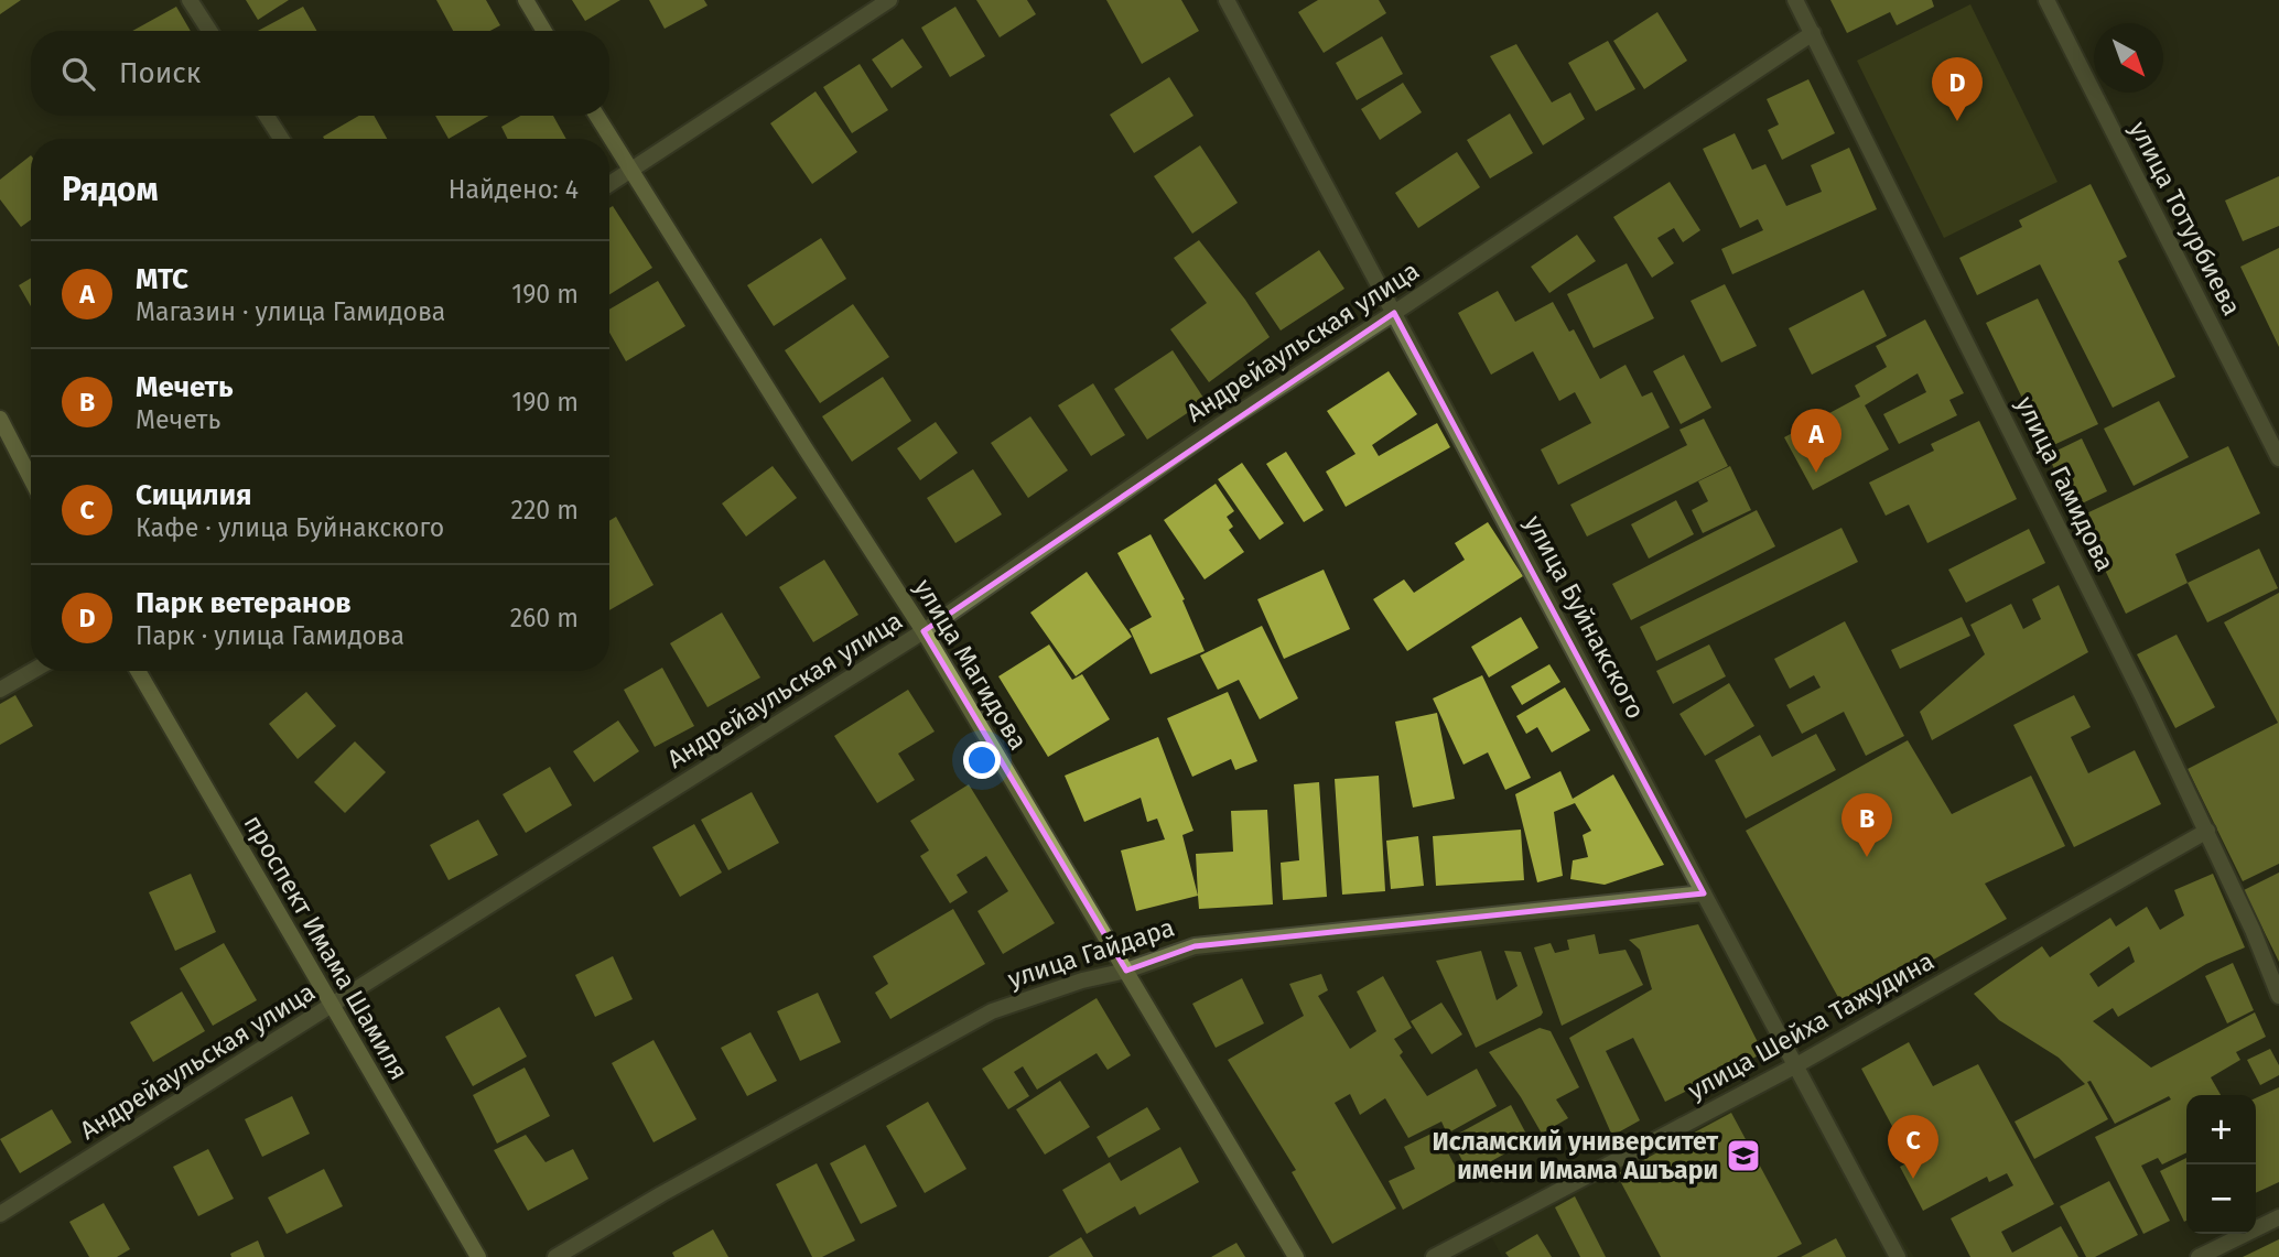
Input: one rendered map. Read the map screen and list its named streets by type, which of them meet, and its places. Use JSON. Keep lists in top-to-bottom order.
{
  "streets": {
    "main road": ["улица Магидова", "проспект Имама Шамиля"],
    "street": [
      "улица Тотурбиева",
      "Андрейаульская улица",
      "улица Гамидова",
      "улица Буйнакского",
      "улица Гайдара",
      "улица Шейха Тажудина"
    ]
  },
  "crossings": [
    ["Андрейаульская улица", "улица Гамидова"],
    ["Андрейаульская улица", "улица Буйнакского"],
    ["Андрейаульская улица", "улица Магидова"],
    ["Андрейаульская улица", "проспект Имама Шамиля"],
    ["улица Гамидова", "улица Шейха Тажудина"],
    ["улица Буйнакского", "улица Гайдара"],
    ["улица Буйнакского", "улица Шейха Тажудина"],
    ["улица Магидова", "улица Гайдара"]
  ],
  "places": {
    "school or university": ["Исламский университет имени Имама Ашъари"]
  },
  "north": "bottom right",
  "page": {
    "search": "Поиск",
    "pins": [
      "D",
      "A",
      "B",
      "C"
    ],
    "heading": ["Рядом", "Найдено: 4"],
    "list": [
      {
        "mark": "A",
        "name": "МТС",
        "note": "Магазин · улица Гамидова",
        "value": "190 m"
      },
      {
        "mark": "B",
        "name": "Мечеть",
        "note": "Мечеть",
        "value": "190 m"
      },
      {
        "mark": "C",
        "name": "Сицилия",
        "note": "Кафе · улица Буйнакского",
        "value": "220 m"
      },
      {
        "mark": "D",
        "name": "Парк ветеранов",
        "note": "Парк · улица Гамидова",
        "value": "260 m"
      }
    ],
    "map_buttons": ["+", "−"]
  }
}
